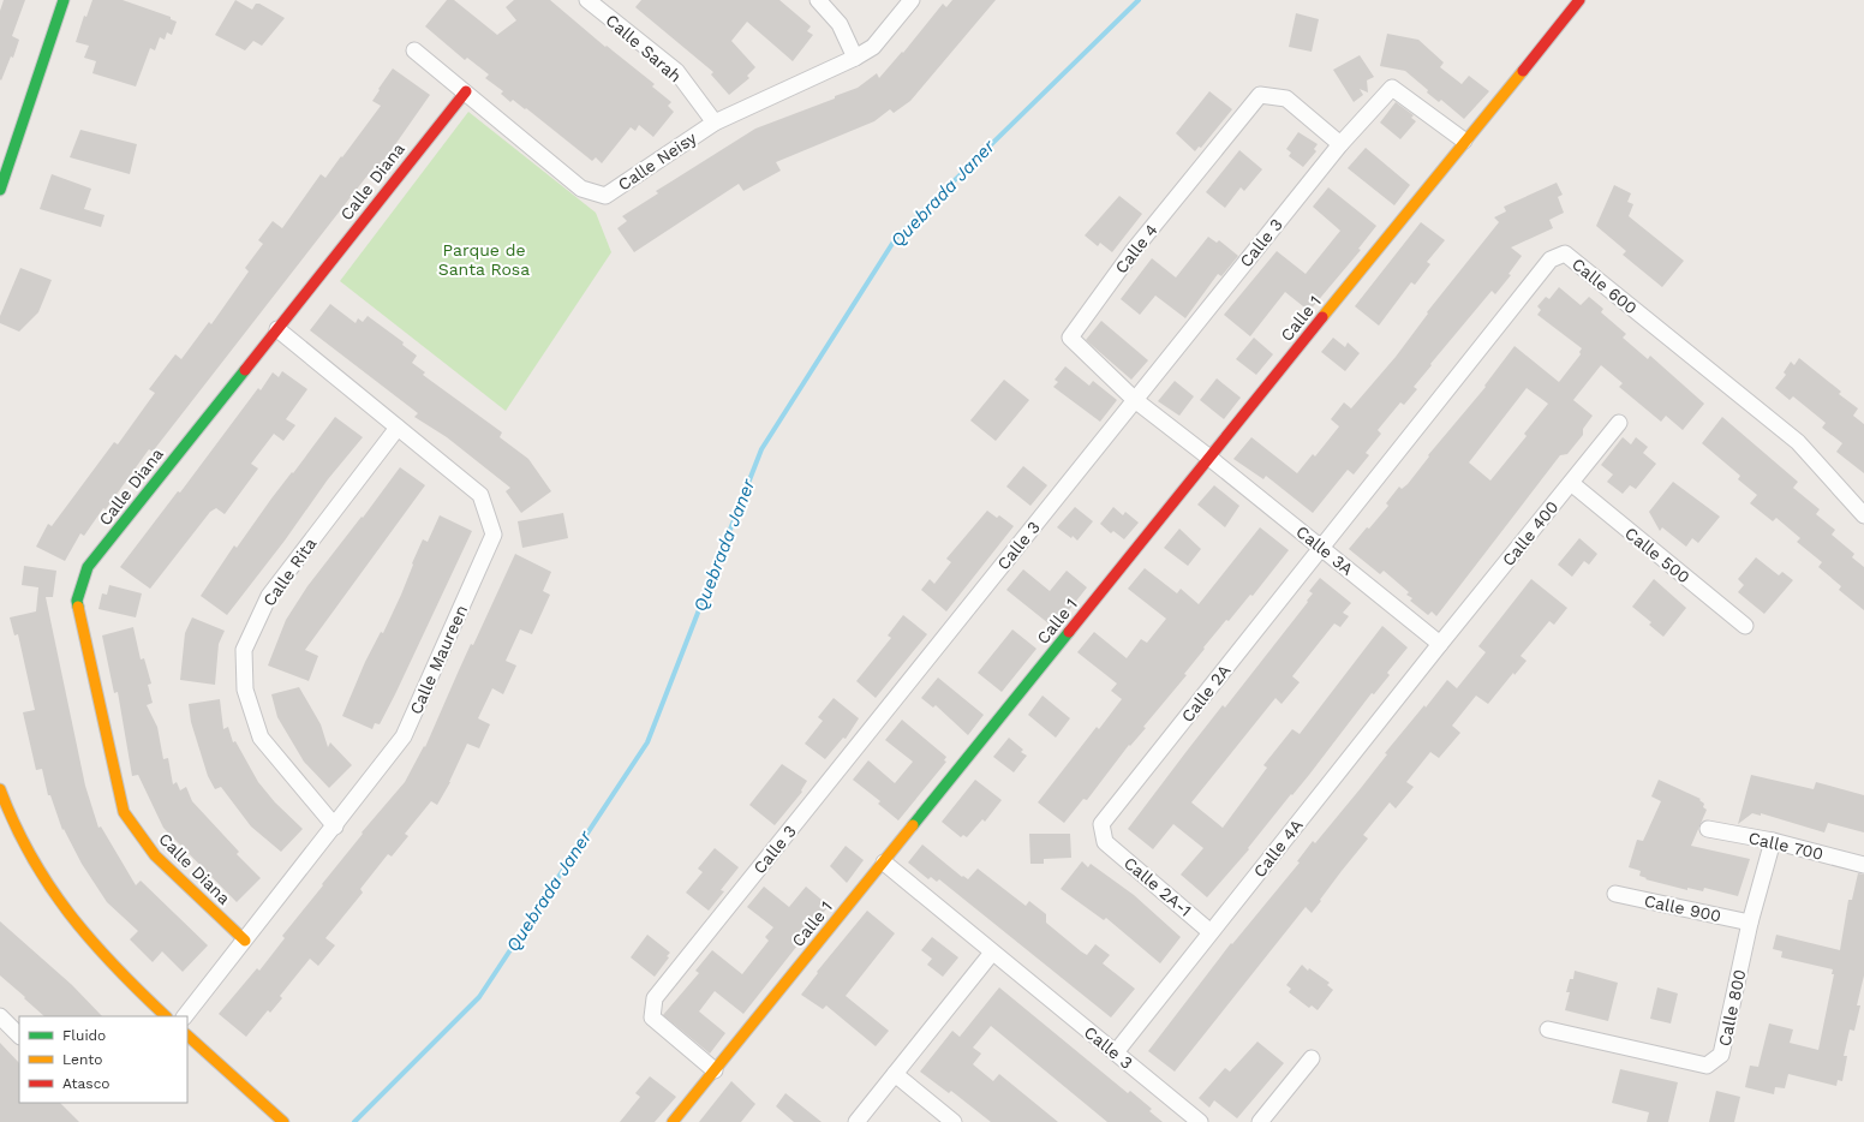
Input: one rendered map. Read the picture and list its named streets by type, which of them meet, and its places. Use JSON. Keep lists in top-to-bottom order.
{
  "streets": {
    "street": [
      "Calle Sarah",
      "Calle Neisy",
      "Calle Diana",
      "Calle 3",
      "Calle 4",
      "Calle 600",
      "Calle 1",
      "Calle 400",
      "Calle 3A",
      "Calle 500",
      "Calle Rita",
      "Calle Maureen",
      "Calle 2A",
      "Calle 700",
      "Calle 4A",
      "Calle 2A-1",
      "Calle 900",
      "Calle 800"
    ]
  },
  "crossings": [
    ["Calle Sarah", "Calle Neisy"],
    ["Calle Neisy", "Calle Diana"],
    ["Calle Diana", "Calle Maureen"],
    ["Calle 3", "Calle 4"],
    ["Calle 3", "Calle 1"],
    ["Calle 3", "Calle 4A"],
    ["Calle 4", "Calle 1"],
    ["Calle 4", "Calle 3A"],
    ["Calle 600", "Calle 3A"],
    ["Calle 600", "Calle 2A"],
    ["Calle 1", "Calle 3A"],
    ["Calle 400", "Calle 3A"],
    ["Calle 400", "Calle 500"],
    ["Calle 400", "Calle 4A"],
    ["Calle 3A", "Calle 2A"],
    ["Calle 3A", "Calle 4A"],
    ["Calle Rita", "Calle Maureen"],
    ["Calle 2A", "Calle 2A-1"],
    ["Calle 700", "Calle 800"],
    ["Calle 4A", "Calle 2A-1"],
    ["Calle 900", "Calle 800"]
  ],
  "water": ["Quebrada Janer"],
  "parks": ["Parque de Santa Rosa"],
  "legend": ["Fluido", "Lento", "Atasco"]
}
